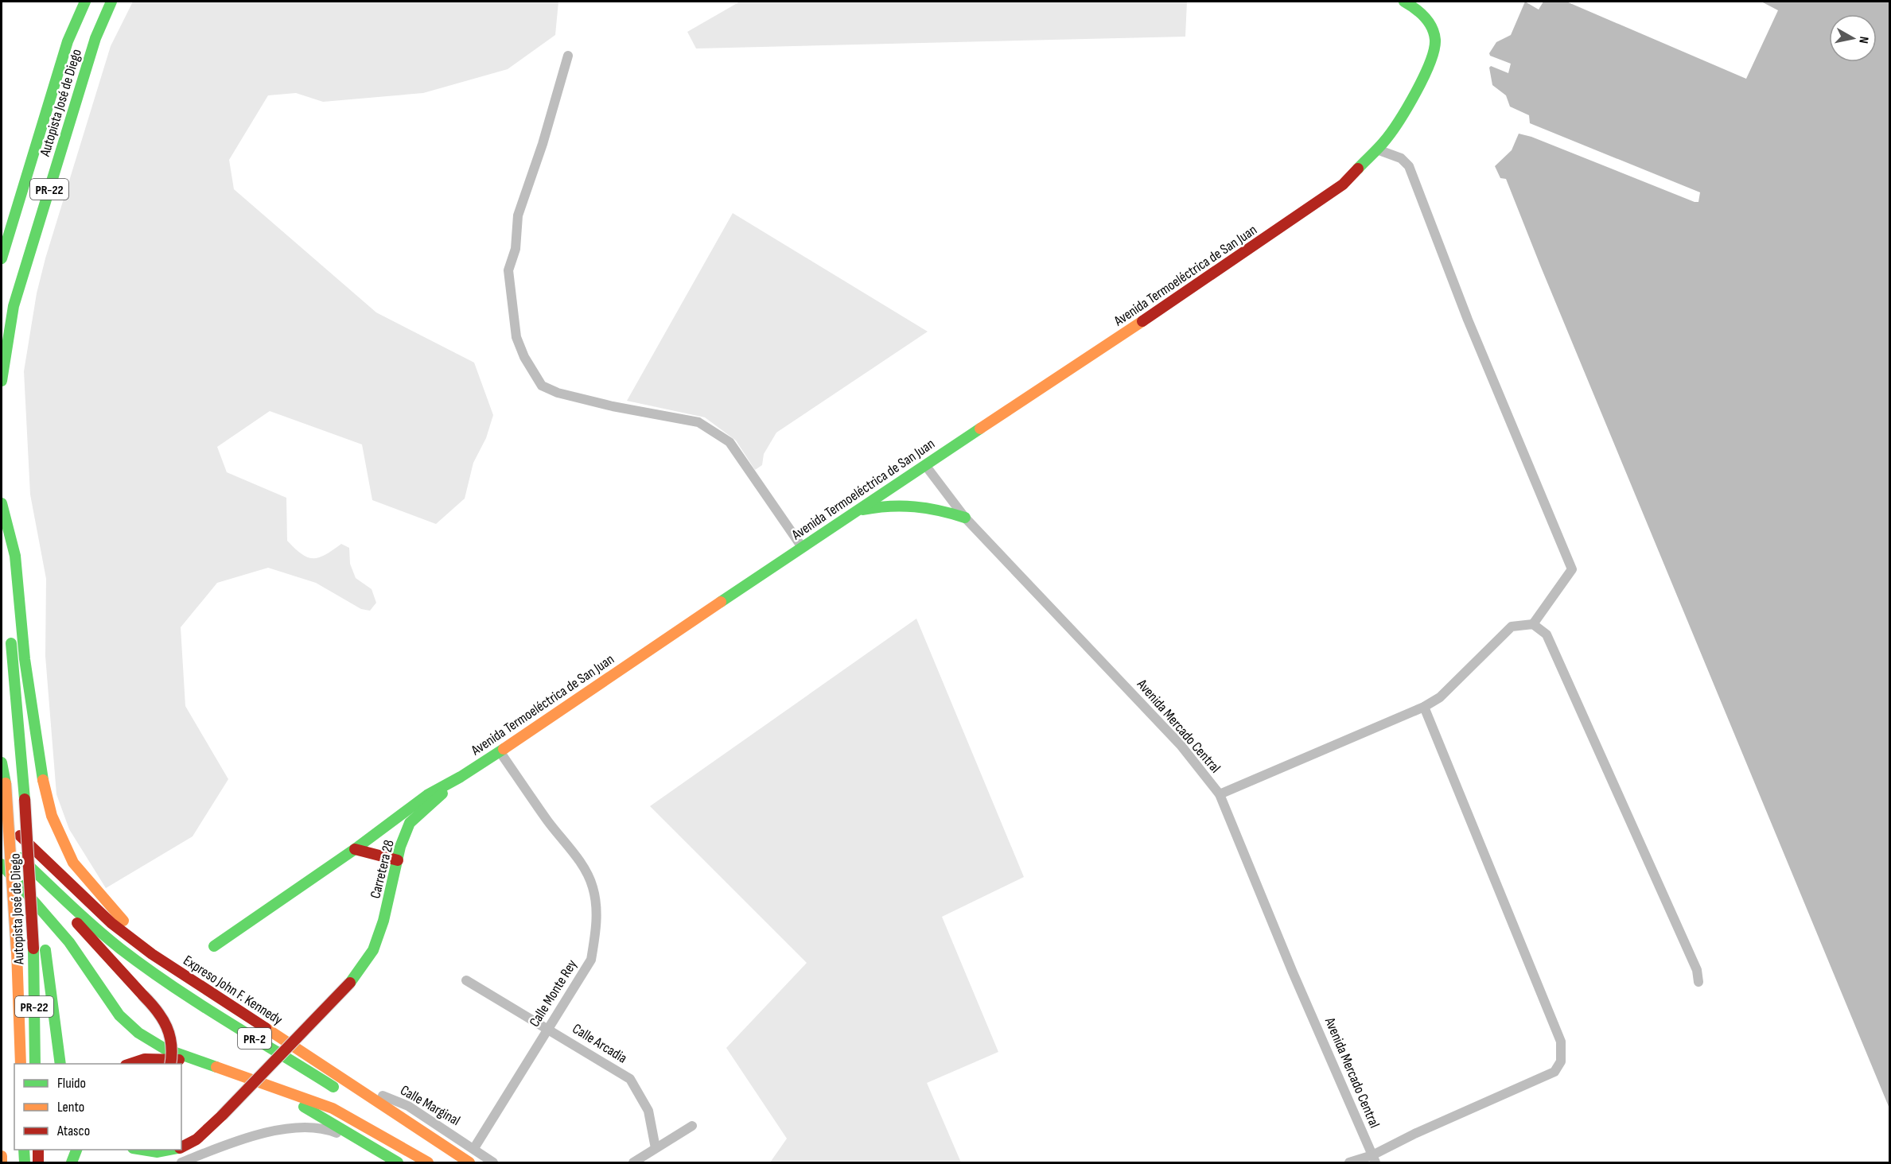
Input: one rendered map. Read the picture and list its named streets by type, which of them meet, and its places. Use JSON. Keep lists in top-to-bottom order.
{
  "streets": {
    "main road": [
      "Autopista José de Diego",
      "PR-22",
      "Avenida Termoeléctrica de San Juan",
      "Carretera 28",
      "Expreso John F. Kennedy",
      "PR-2"
    ],
    "street": [
      "Avenida Mercado Central",
      "Calle Monte Rey",
      "Calle Arcadia",
      "Calle Marginal"
    ]
  },
  "crossings": [
    ["Avenida Termoeléctrica de San Juan", "Avenida Mercado Central"],
    ["Avenida Termoeléctrica de San Juan", "Carretera 28"],
    ["Avenida Termoeléctrica de San Juan", "Calle Monte Rey"],
    ["Expreso John F. Kennedy", "Calle Marginal"],
    ["Calle Monte Rey", "Calle Arcadia"],
    ["Calle Monte Rey", "Calle Marginal"]
  ],
  "legend": ["Fluido", "Lento", "Atasco"],
  "north": "right"
}
